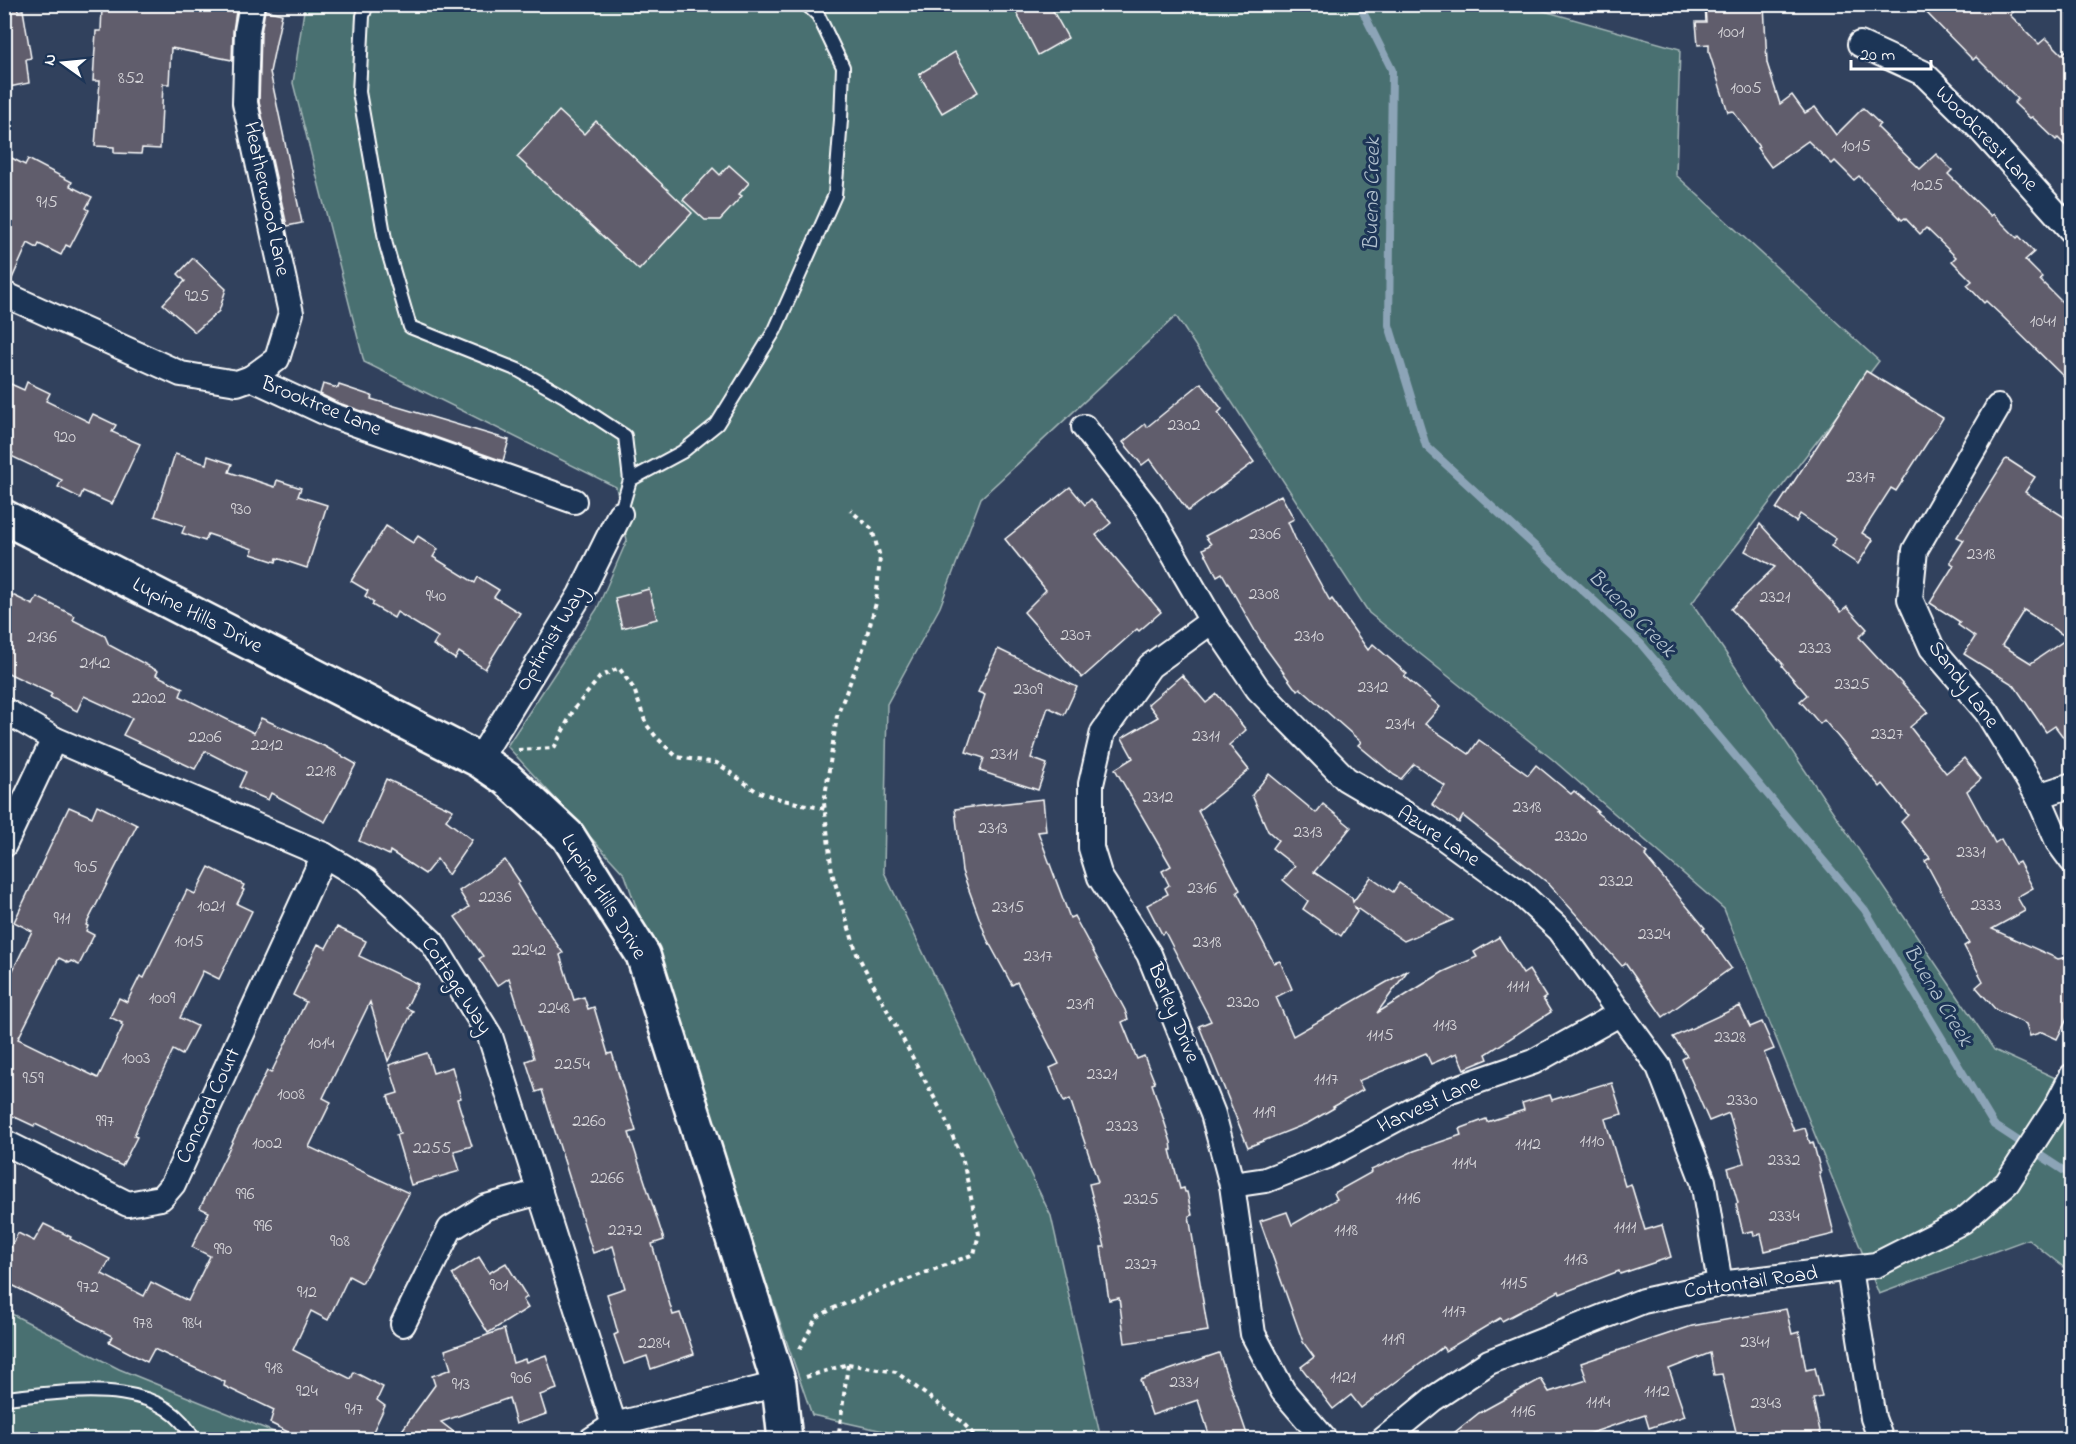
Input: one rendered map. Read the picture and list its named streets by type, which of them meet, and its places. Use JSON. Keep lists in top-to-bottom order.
{
  "streets": {
    "street": [
      "Woodcrest Lane",
      "Heatherwood Lane",
      "Brooktree Lane",
      "Lupine Hills Drive",
      "Optimist Way",
      "Sandy Lane",
      "Azure Lane",
      "Cottage Way",
      "Barley Drive",
      "Harvest Lane",
      "Concord Court",
      "Cottontail Road"
    ]
  },
  "crossings": [
    ["Heatherwood Lane", "Brooktree Lane"],
    ["Lupine Hills Drive", "Optimist Way"],
    ["Azure Lane", "Barley Drive"],
    ["Azure Lane", "Harvest Lane"],
    ["Azure Lane", "Cottontail Road"],
    ["Cottage Way", "Concord Court"],
    ["Barley Drive", "Harvest Lane"]
  ],
  "water": ["Buena Creek"],
  "house_numbers": [
    "1001",
    "852",
    "1005",
    "1015",
    "1025",
    "915",
    "925",
    "1041",
    "2302",
    "920",
    "2317",
    "930",
    "2306",
    "2318",
    "2308",
    "940",
    "2321",
    "2307",
    "2310",
    "2136",
    "2323",
    "2142",
    "2325",
    "2312",
    "2309",
    "2202",
    "2314",
    "2327",
    "2311",
    "2206",
    "2212",
    "2311",
    "2218",
    "2312",
    "2318",
    "2313",
    "2313",
    "2320",
    "2331",
    "905",
    "2322",
    "2316",
    "2236",
    "2333",
    "1021",
    "2315",
    "911",
    "2324",
    "1015",
    "2318",
    "2242",
    "2317",
    "1111",
    "1009",
    "2320",
    "2319",
    "2248",
    "1113",
    "1115",
    "2328",
    "1014",
    "1003",
    "2254",
    "2321",
    "959",
    "1117",
    "1008",
    "2330",
    "1119",
    "997",
    "2260",
    "2323",
    "1110",
    "1002",
    "1112",
    "2255",
    "2332",
    "1114",
    "2266",
    "996",
    "1116",
    "2325",
    "2334",
    "996",
    "1111",
    "2272",
    "1118",
    "908",
    "990",
    "1113",
    "2327",
    "1115",
    "901",
    "972",
    "912",
    "1117",
    "978",
    "984",
    "1119",
    "2341",
    "2284",
    "918",
    "1121",
    "906",
    "2331",
    "913",
    "924",
    "1112",
    "1114",
    "2343",
    "917",
    "1116"
  ],
  "scale_bar": "20 m",
  "north": "left"
}
